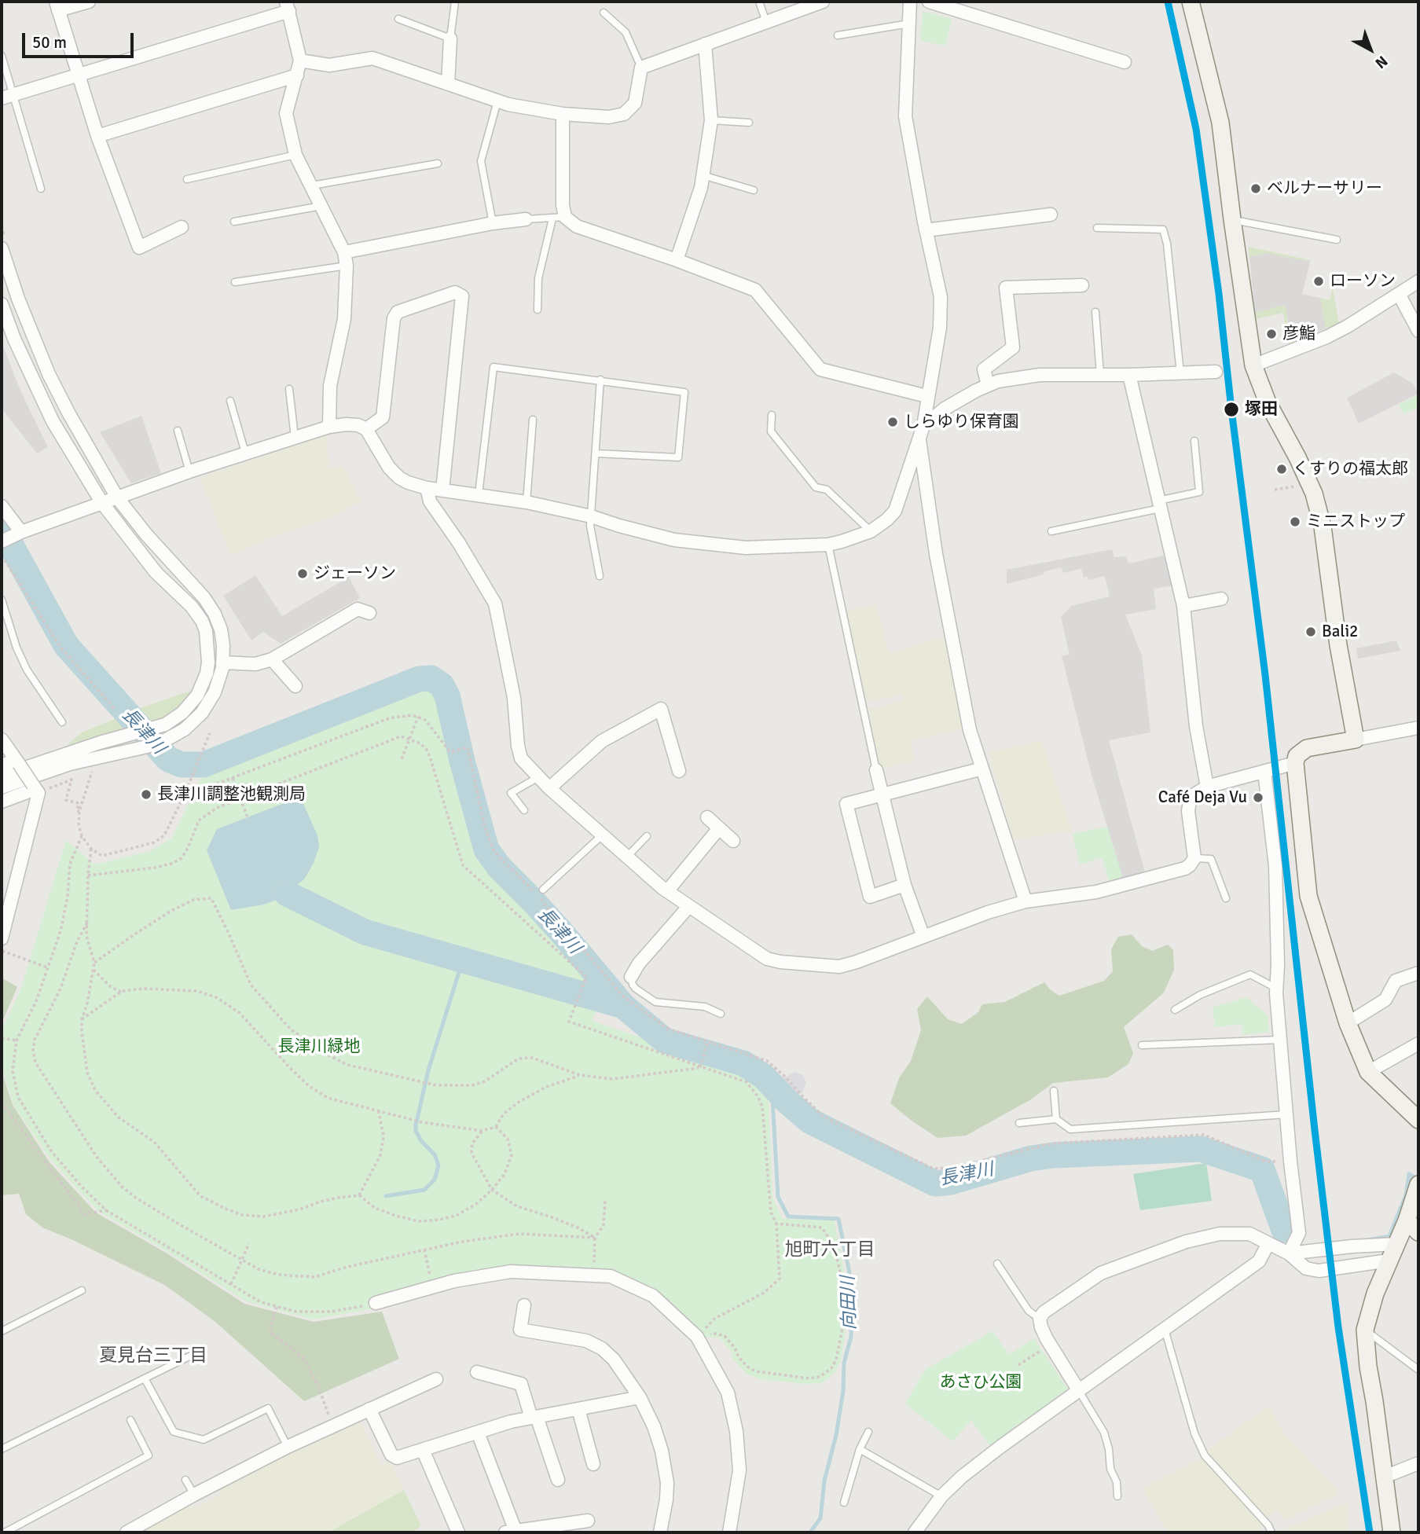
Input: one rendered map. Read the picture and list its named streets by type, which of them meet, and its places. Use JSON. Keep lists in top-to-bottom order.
{
  "districts": ["旭町六丁目", "夏見台三丁目"],
  "water": ["長津川", "向田川"],
  "parks": ["長津川緑地", "あさひ公園"],
  "places": [
    "ベルナーサリー",
    "ローソン",
    "彦鮨",
    "塚田",
    "しらゆり保育園",
    "くすりの福太郎",
    "ミニストップ",
    "ジェーソン",
    "Bali2",
    "長津川調整池観測局",
    "Café Deja Vu"
  ],
  "scale_bar": "50 m",
  "north": "bottom right"
}
